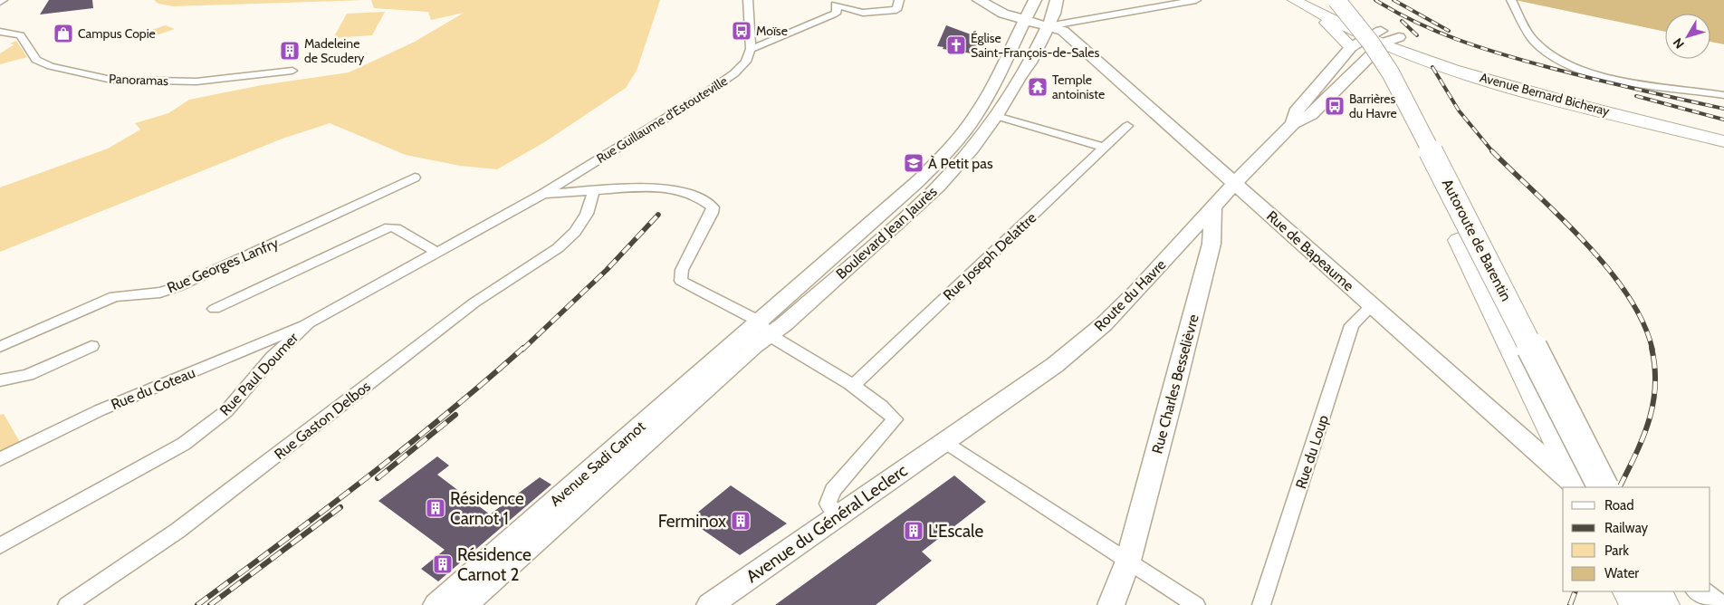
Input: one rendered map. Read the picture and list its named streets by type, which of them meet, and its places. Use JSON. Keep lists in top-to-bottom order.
{
  "streets": {
    "highway": ["Autoroute de Barentin"],
    "main road": [
      "Avenue Bernard Bicheray",
      "Boulevard Jean Jaurès",
      "Rue de Bapeaume",
      "Route du Havre",
      "Rue Charles Besselièvre",
      "Avenue Sadi Carnot",
      "Avenue du Général Leclerc"
    ],
    "street": [
      "Panoramas",
      "Rue Guillaume d'Estouteville",
      "Rue Joseph Delattre",
      "Rue Georges Lanfry",
      "Rue Paul Doumer",
      "Rue du Coteau",
      "Rue Gaston Delbos",
      "Rue du Loup"
    ]
  },
  "crossings": [
    ["Avenue Bernard Bicheray", "Route du Havre"],
    ["Rue Guillaume d'Estouteville", "Rue Paul Doumer"],
    ["Boulevard Jean Jaurès", "Rue de Bapeaume"],
    ["Boulevard Jean Jaurès", "Avenue Sadi Carnot"],
    ["Rue de Bapeaume", "Route du Havre"],
    ["Rue de Bapeaume", "Rue du Loup"],
    ["Route du Havre", "Rue Charles Besselièvre"],
    ["Route du Havre", "Avenue du Général Leclerc"],
    ["Rue Paul Doumer", "Rue du Coteau"]
  ],
  "places": {
    "bus stop": ["Moïse", "Barrières du Havre"],
    "shop": ["Campus Copie"],
    "church": ["Église Saint-François-de-Sales"],
    "building": [
      "Madeleine de Scudery",
      "Résidence Carnot 1",
      "Ferminox",
      "L'Escale",
      "Résidence Carnot 2"
    ],
    "temple": ["Temple antoiniste"],
    "school or university": ["À Petit pas"]
  },
  "legend": [
    "Road",
    "Railway",
    "Park",
    "Water"
  ],
  "north": "bottom left"
}
